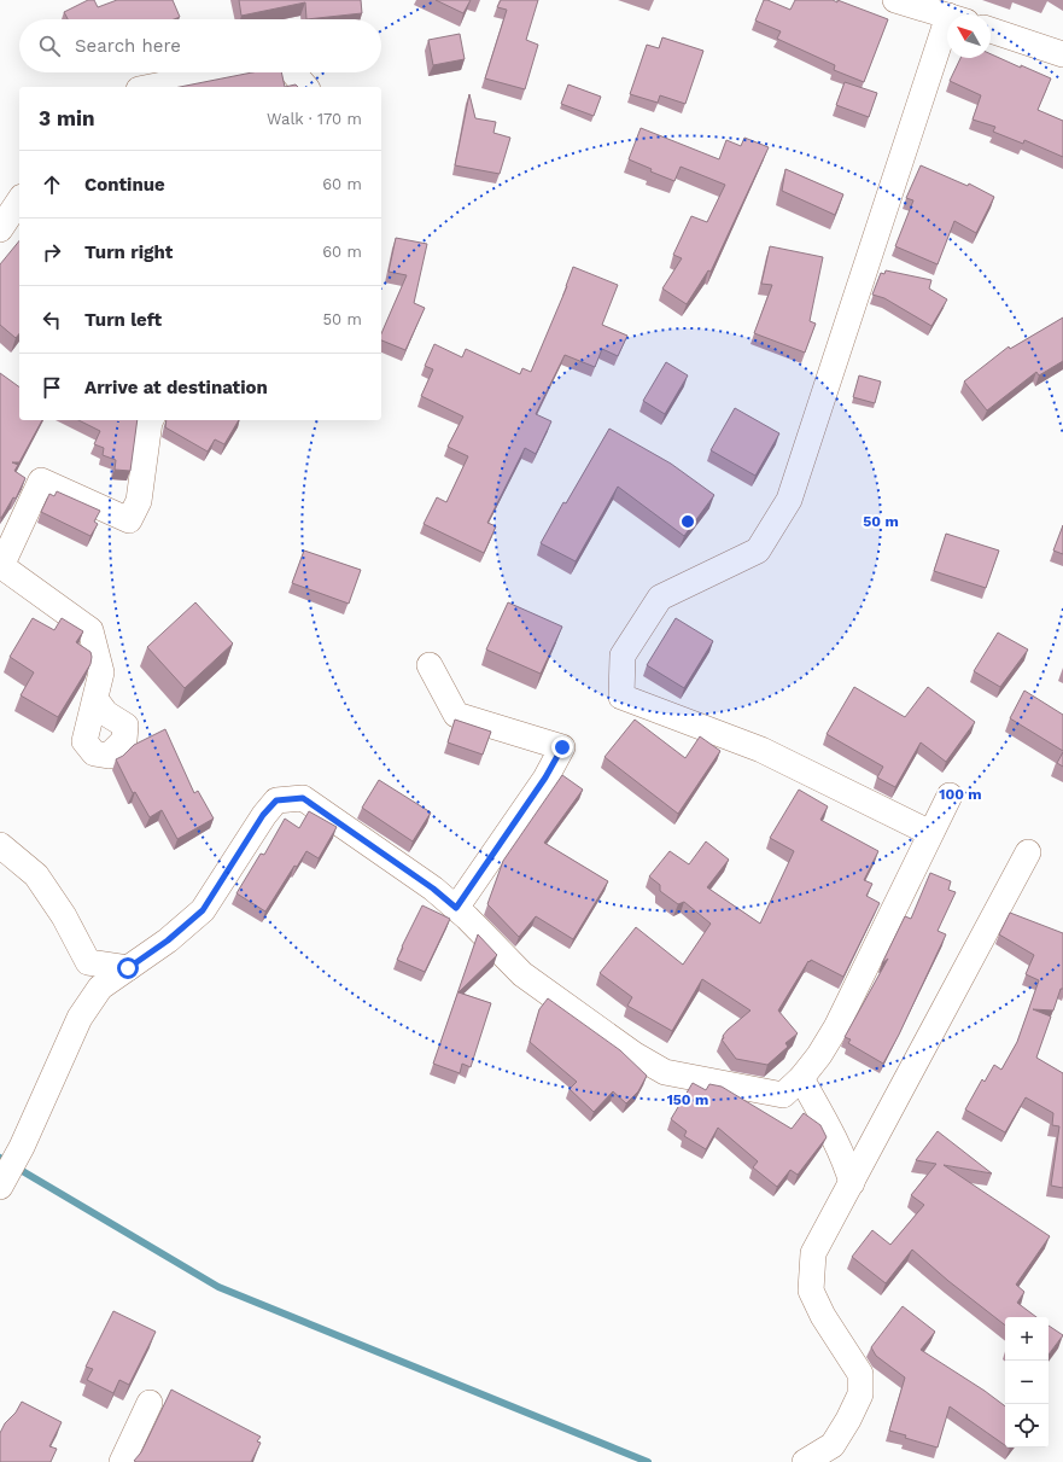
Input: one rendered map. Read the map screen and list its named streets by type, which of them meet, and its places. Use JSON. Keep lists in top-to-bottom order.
{
  "north": "top left",
  "page": {
    "search": "Search here",
    "heading": ["3 min", "Walk · 170 m"],
    "list": [
      ["Continue", "60 m"],
      ["Turn right", "60 m"],
      ["Turn left", "50 m"],
      "Arrive at destination"
    ],
    "map_buttons": ["+", "−"]
  },
  "rings": ["50 m", "100 m", "150 m"]
}
